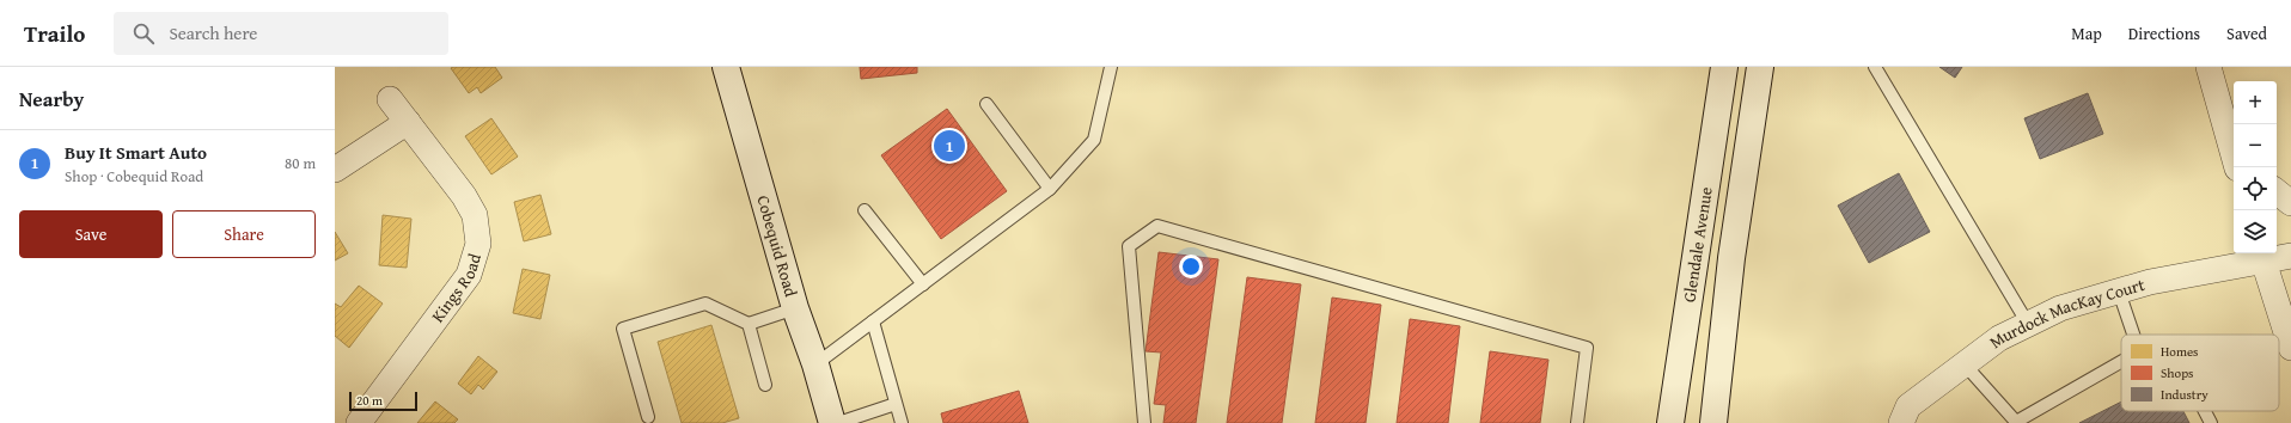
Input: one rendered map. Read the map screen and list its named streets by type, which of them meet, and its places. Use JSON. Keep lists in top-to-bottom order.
{
  "streets": {
    "main road": ["Cobequid Road", "Glendale Avenue"],
    "street": ["Kings Road", "Murdock MacKay Court"]
  },
  "legend": ["Homes", "Shops", "Industry"],
  "scale_bar": "20 m",
  "page": {
    "header": "Trailo",
    "search": "Search here",
    "nav": ["Map", "Directions", "Saved"],
    "heading": "Nearby",
    "map_buttons": ["+", "−"],
    "pins": "1",
    "list": [
      {
        "mark": "1",
        "name": "Buy It Smart Auto",
        "note": "Shop · Cobequid Road",
        "value": "80 m"
      }
    ],
    "buttons": ["Save", "Share"],
    "scale": "20 m"
  }
}
